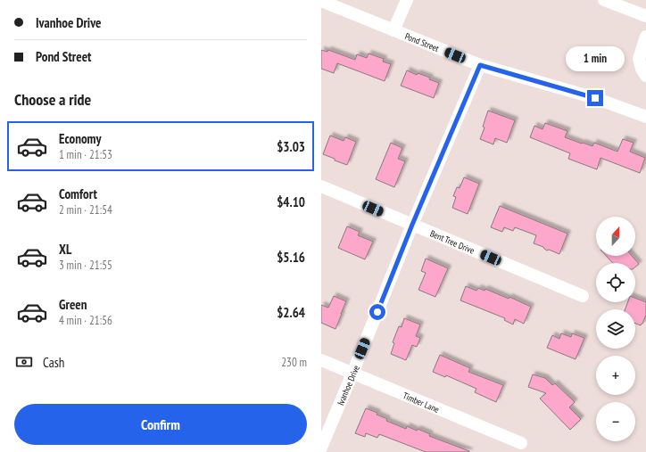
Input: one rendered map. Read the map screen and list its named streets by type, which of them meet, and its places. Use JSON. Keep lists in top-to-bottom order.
{
  "streets": {
    "street": [
      "Pond Street",
      "Bent Tree Drive",
      "Ivanhoe Drive",
      "Timber Lane"
    ]
  },
  "crossings": [
    ["Pond Street", "Ivanhoe Drive"],
    ["Bent Tree Drive", "Ivanhoe Drive"],
    ["Ivanhoe Drive", "Timber Lane"]
  ],
  "north": "top",
  "page": {
    "banner": ["Ivanhoe Drive", "Pond Street"],
    "bubble": "1 min",
    "heading": "Choose a ride",
    "list": [
      {
        "name": "Economy",
        "note": "1 min · 21:53",
        "value": "$3.03"
      },
      {
        "name": "Comfort",
        "note": "2 min · 21:54",
        "value": "$4.10"
      },
      {
        "name": "XL",
        "note": "3 min · 21:55",
        "value": "$5.16"
      },
      {
        "name": "Green",
        "note": "4 min · 21:56",
        "value": "$2.64"
      }
    ],
    "map_buttons": ["+", "−"],
    "pay": ["Cash", "230 m"],
    "buttons": "Confirm"
  }
}
